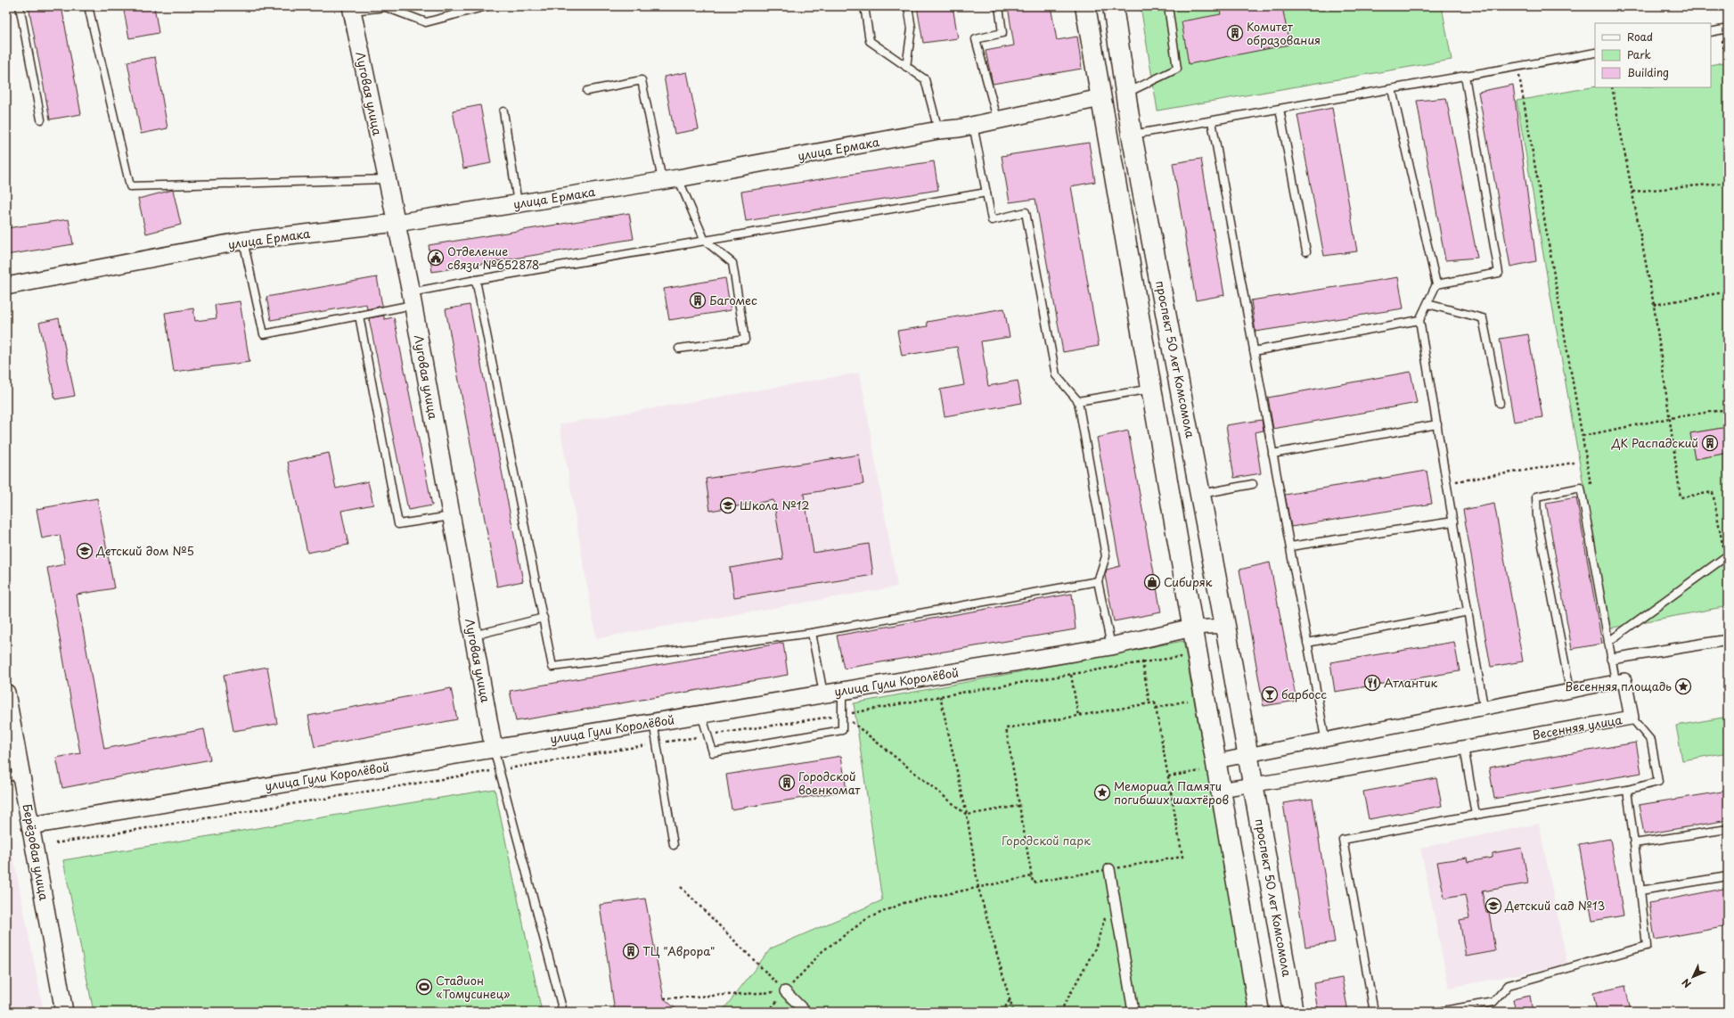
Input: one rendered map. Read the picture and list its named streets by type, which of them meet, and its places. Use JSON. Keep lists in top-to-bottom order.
{
  "streets": {
    "main road": ["проспект 50 лет Комсомола"],
    "street": [
      "Луговая улица",
      "улица Ермака",
      "улица Гули Королёвой",
      "Весенняя улица",
      "Берёзовая улица"
    ]
  },
  "crossings": [
    ["Луговая улица", "улица Ермака"],
    ["Луговая улица", "улица Гули Королёвой"],
    ["проспект 50 лет Комсомола", "Весенняя улица"],
    ["улица Гули Королёвой", "Берёзовая улица"]
  ],
  "parks": ["Городской парк"],
  "places": {
    "building": [
      "Комитет образования",
      "Багомес",
      "ДК Распадский",
      "Городской военкомат",
      "ТЦ \"Аврора\""
    ],
    "public building": ["Отделение связи №652878"],
    "school or university": ["Школа №12", "Детский дом №5", "Детский сад №13"],
    "shop": ["Сибиряк"],
    "restaurant": ["Атлантик"],
    "place": ["Весенняя площадь", "Мемориал Памяти погибших шахтёров"],
    "bar": ["барбосс"],
    "sports": ["Стадион «Томусинец»"]
  },
  "legend": ["Road", "Park", "Building"],
  "north": "bottom left"
}
